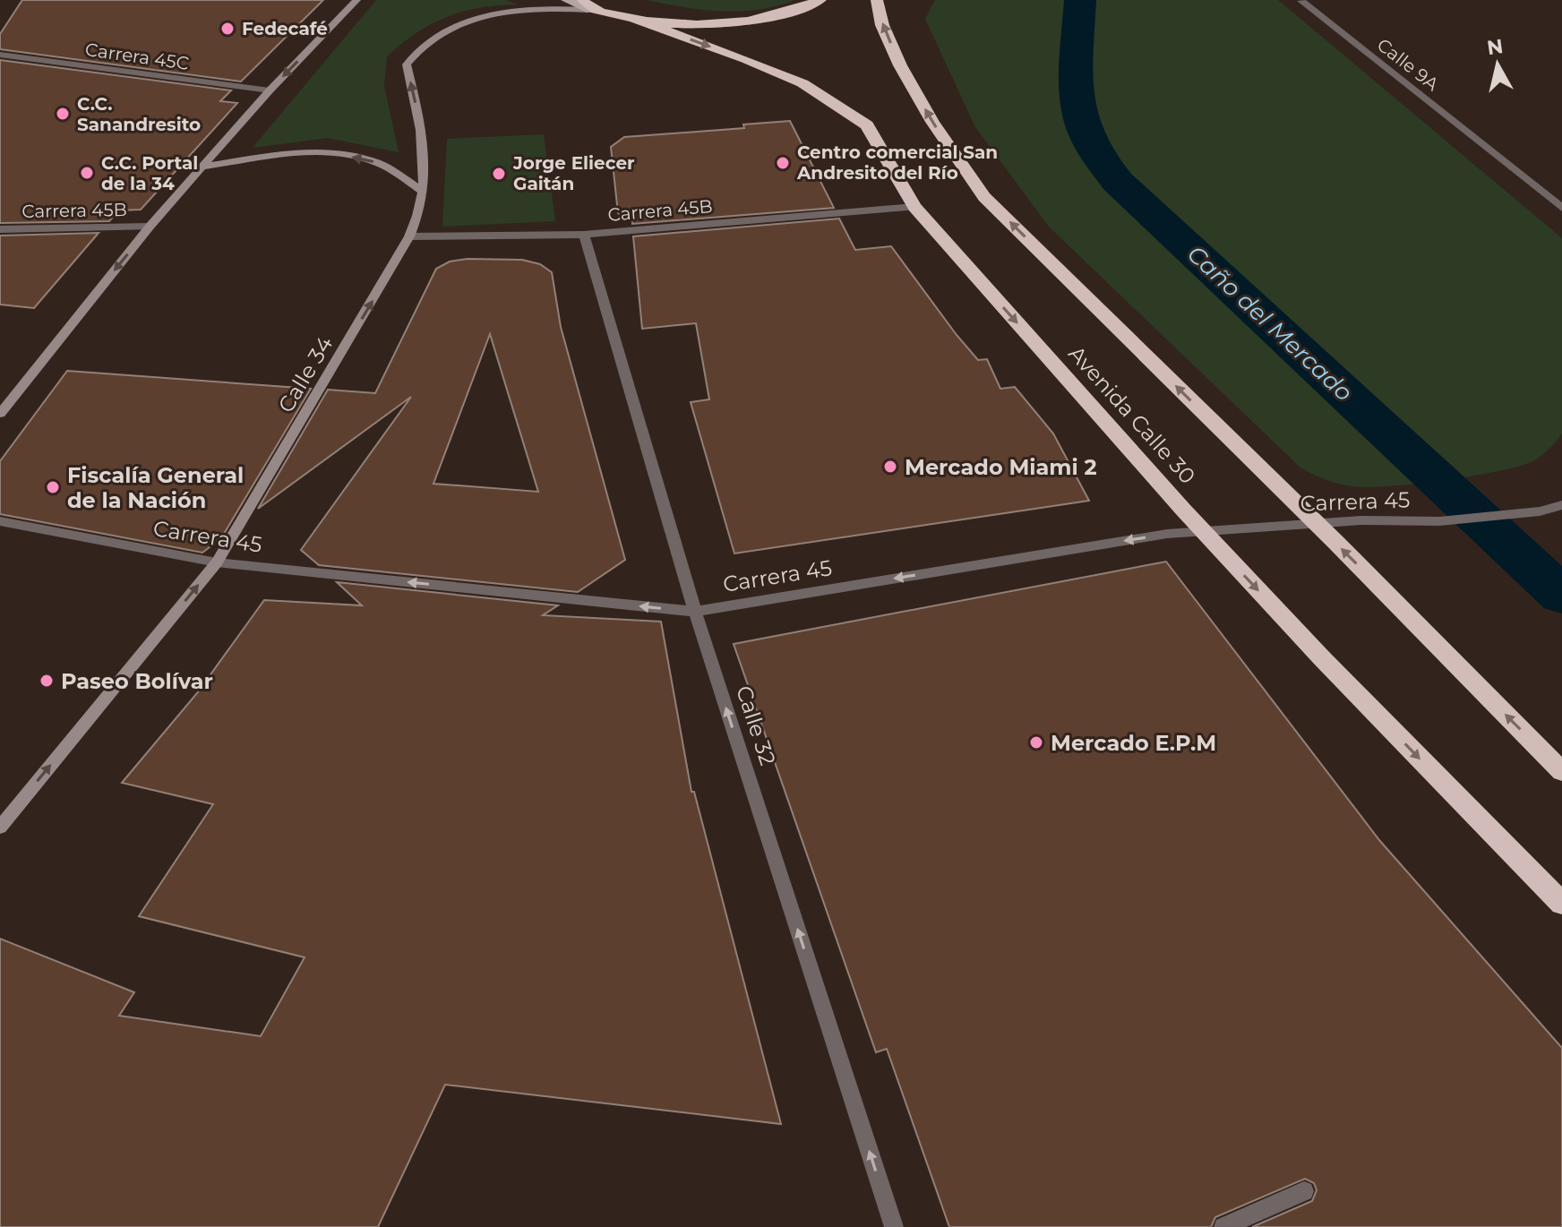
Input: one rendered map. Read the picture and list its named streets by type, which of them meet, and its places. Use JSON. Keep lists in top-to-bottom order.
{
  "streets": {
    "highway": ["Avenida Calle 30"],
    "street": [
      "Carrera 45C",
      "Calle 9A",
      "Carrera 45B",
      "Calle 34",
      "Carrera 45",
      "Calle 32"
    ]
  },
  "crossings": [
    ["Carrera 45B", "Calle 34"],
    ["Carrera 45B", "Avenida Calle 30"],
    ["Carrera 45B", "Calle 32"],
    ["Calle 34", "Carrera 45"],
    ["Avenida Calle 30", "Carrera 45"],
    ["Carrera 45", "Calle 32"]
  ],
  "one_way": ["Calle 34", "Carrera 45", "Calle 32"],
  "water": ["Caño del Mercado"],
  "places": [
    "Fedecafé",
    "C.C. Sanandresito",
    "Centro comercial San Andresito del Río",
    "C.C. Portal de la 34",
    "Jorge Eliecer Gaitán",
    "Mercado Miami 2",
    "Fiscalía General de la Nación",
    "Paseo Bolívar",
    "Mercado E.P.M"
  ],
  "north": "top"
}
